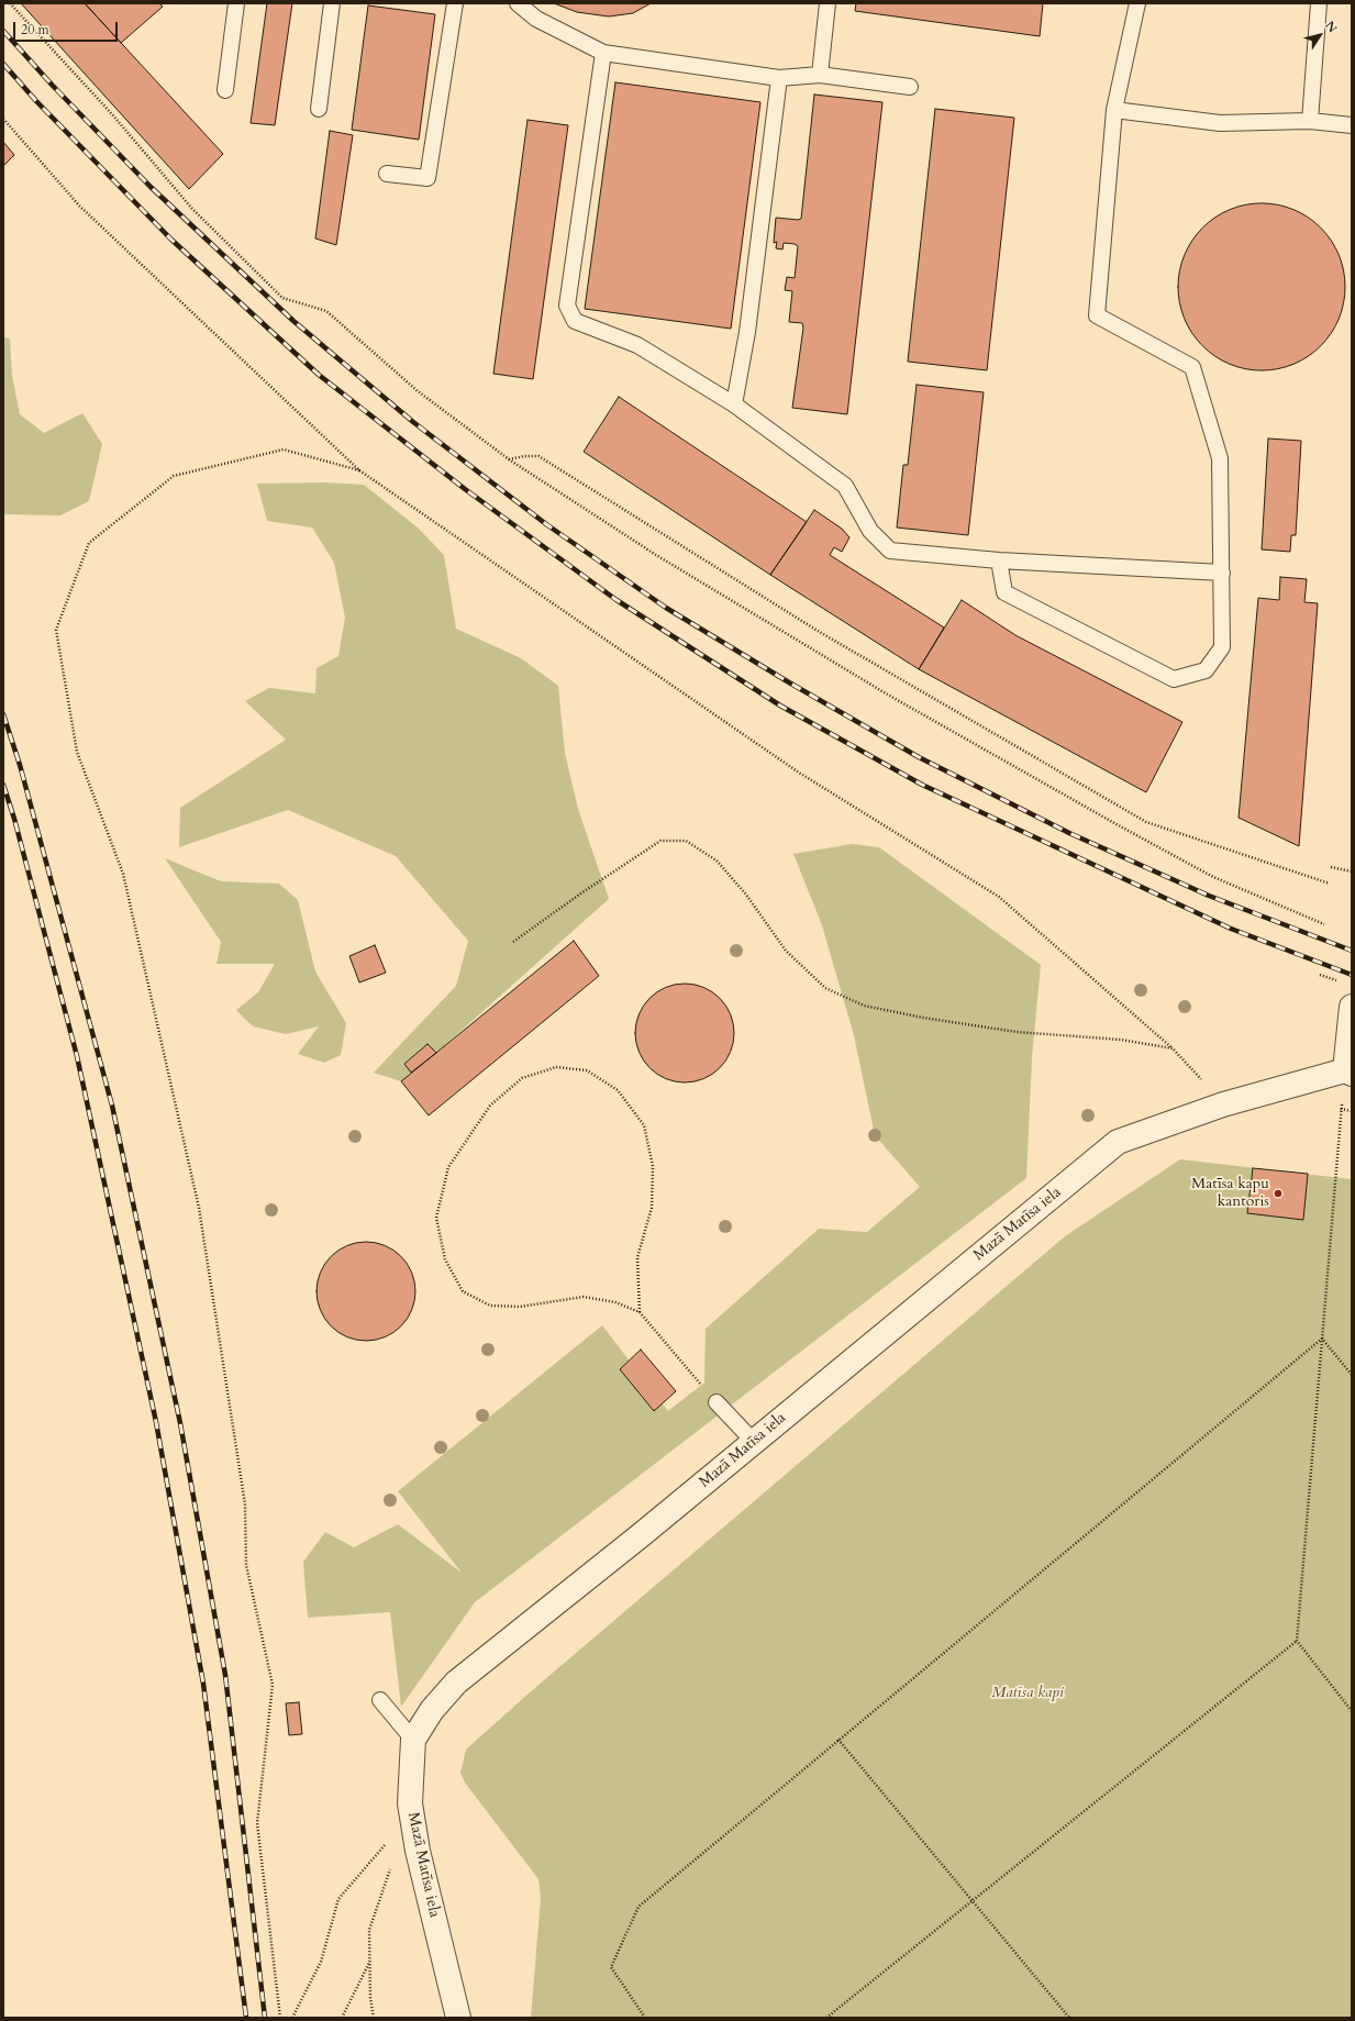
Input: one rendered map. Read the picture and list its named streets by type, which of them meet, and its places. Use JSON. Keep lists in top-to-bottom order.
{
  "streets": {
    "street": ["Mazā Matīsa iela"]
  },
  "parks": ["Matīsa kapi"],
  "places": ["Matīsa kapu kantoris"],
  "scale_bar": "20 m",
  "north": "top right"
}
